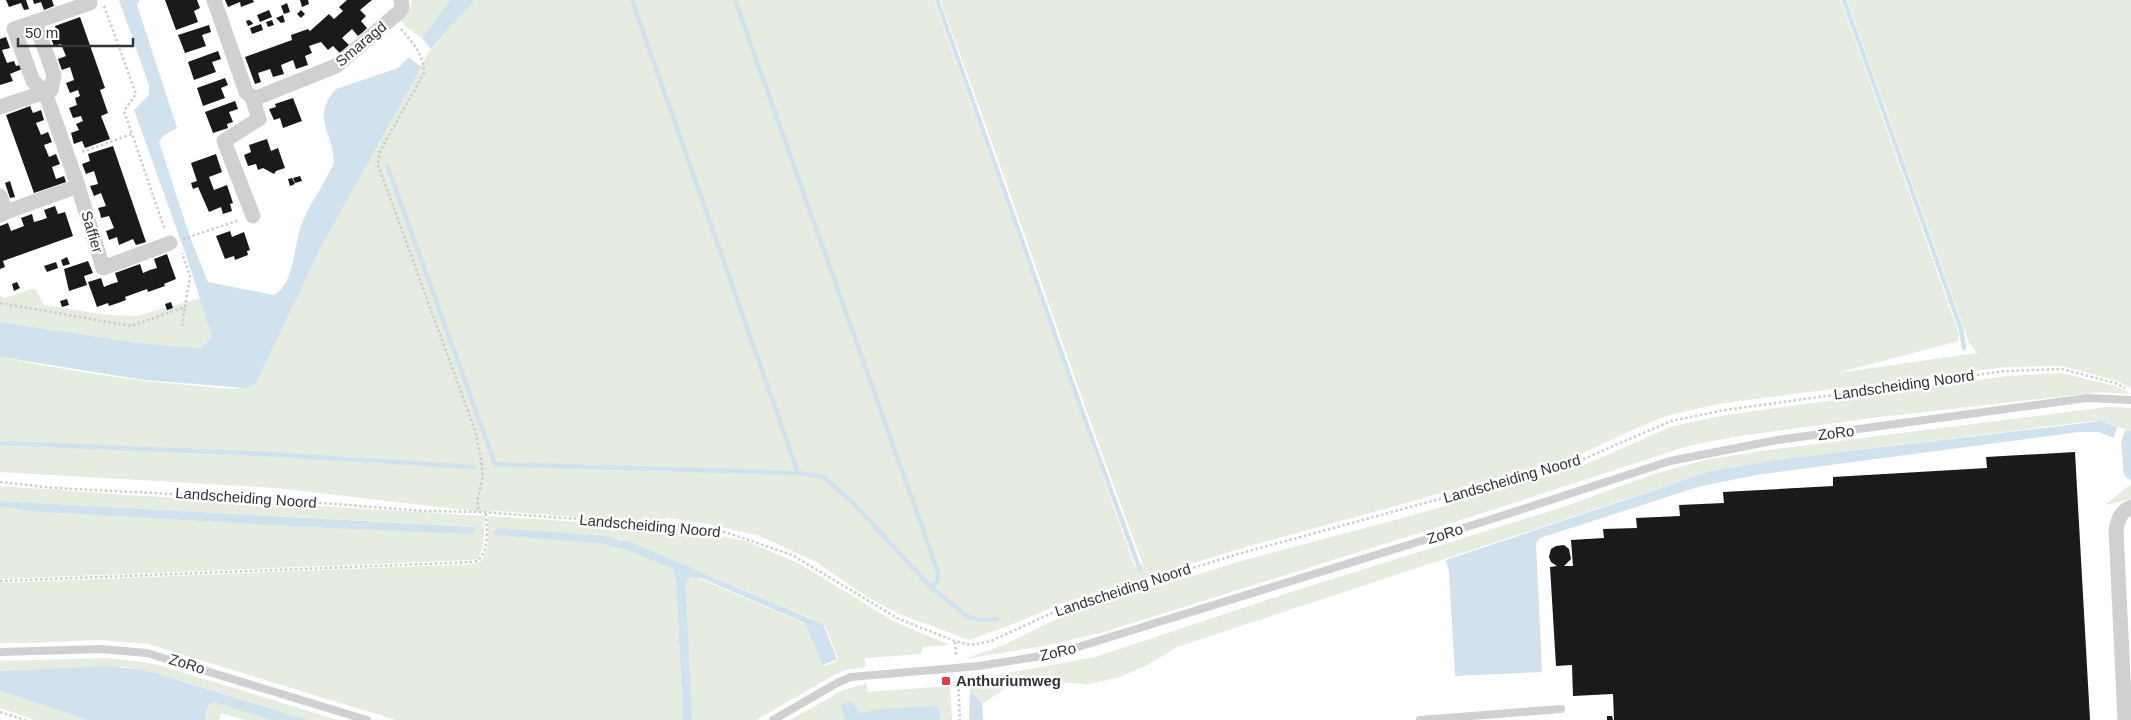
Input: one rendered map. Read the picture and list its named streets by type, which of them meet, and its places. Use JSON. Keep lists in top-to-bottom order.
{
  "streets": {
    "street": ["Smaragd", "Saffier"],
    "lane": ["ZoRo"],
    "path": ["Landscheiding Noord"]
  },
  "places": {
    "transit": ["Anthuriumweg"]
  },
  "scale_bar": "50 m"
}
